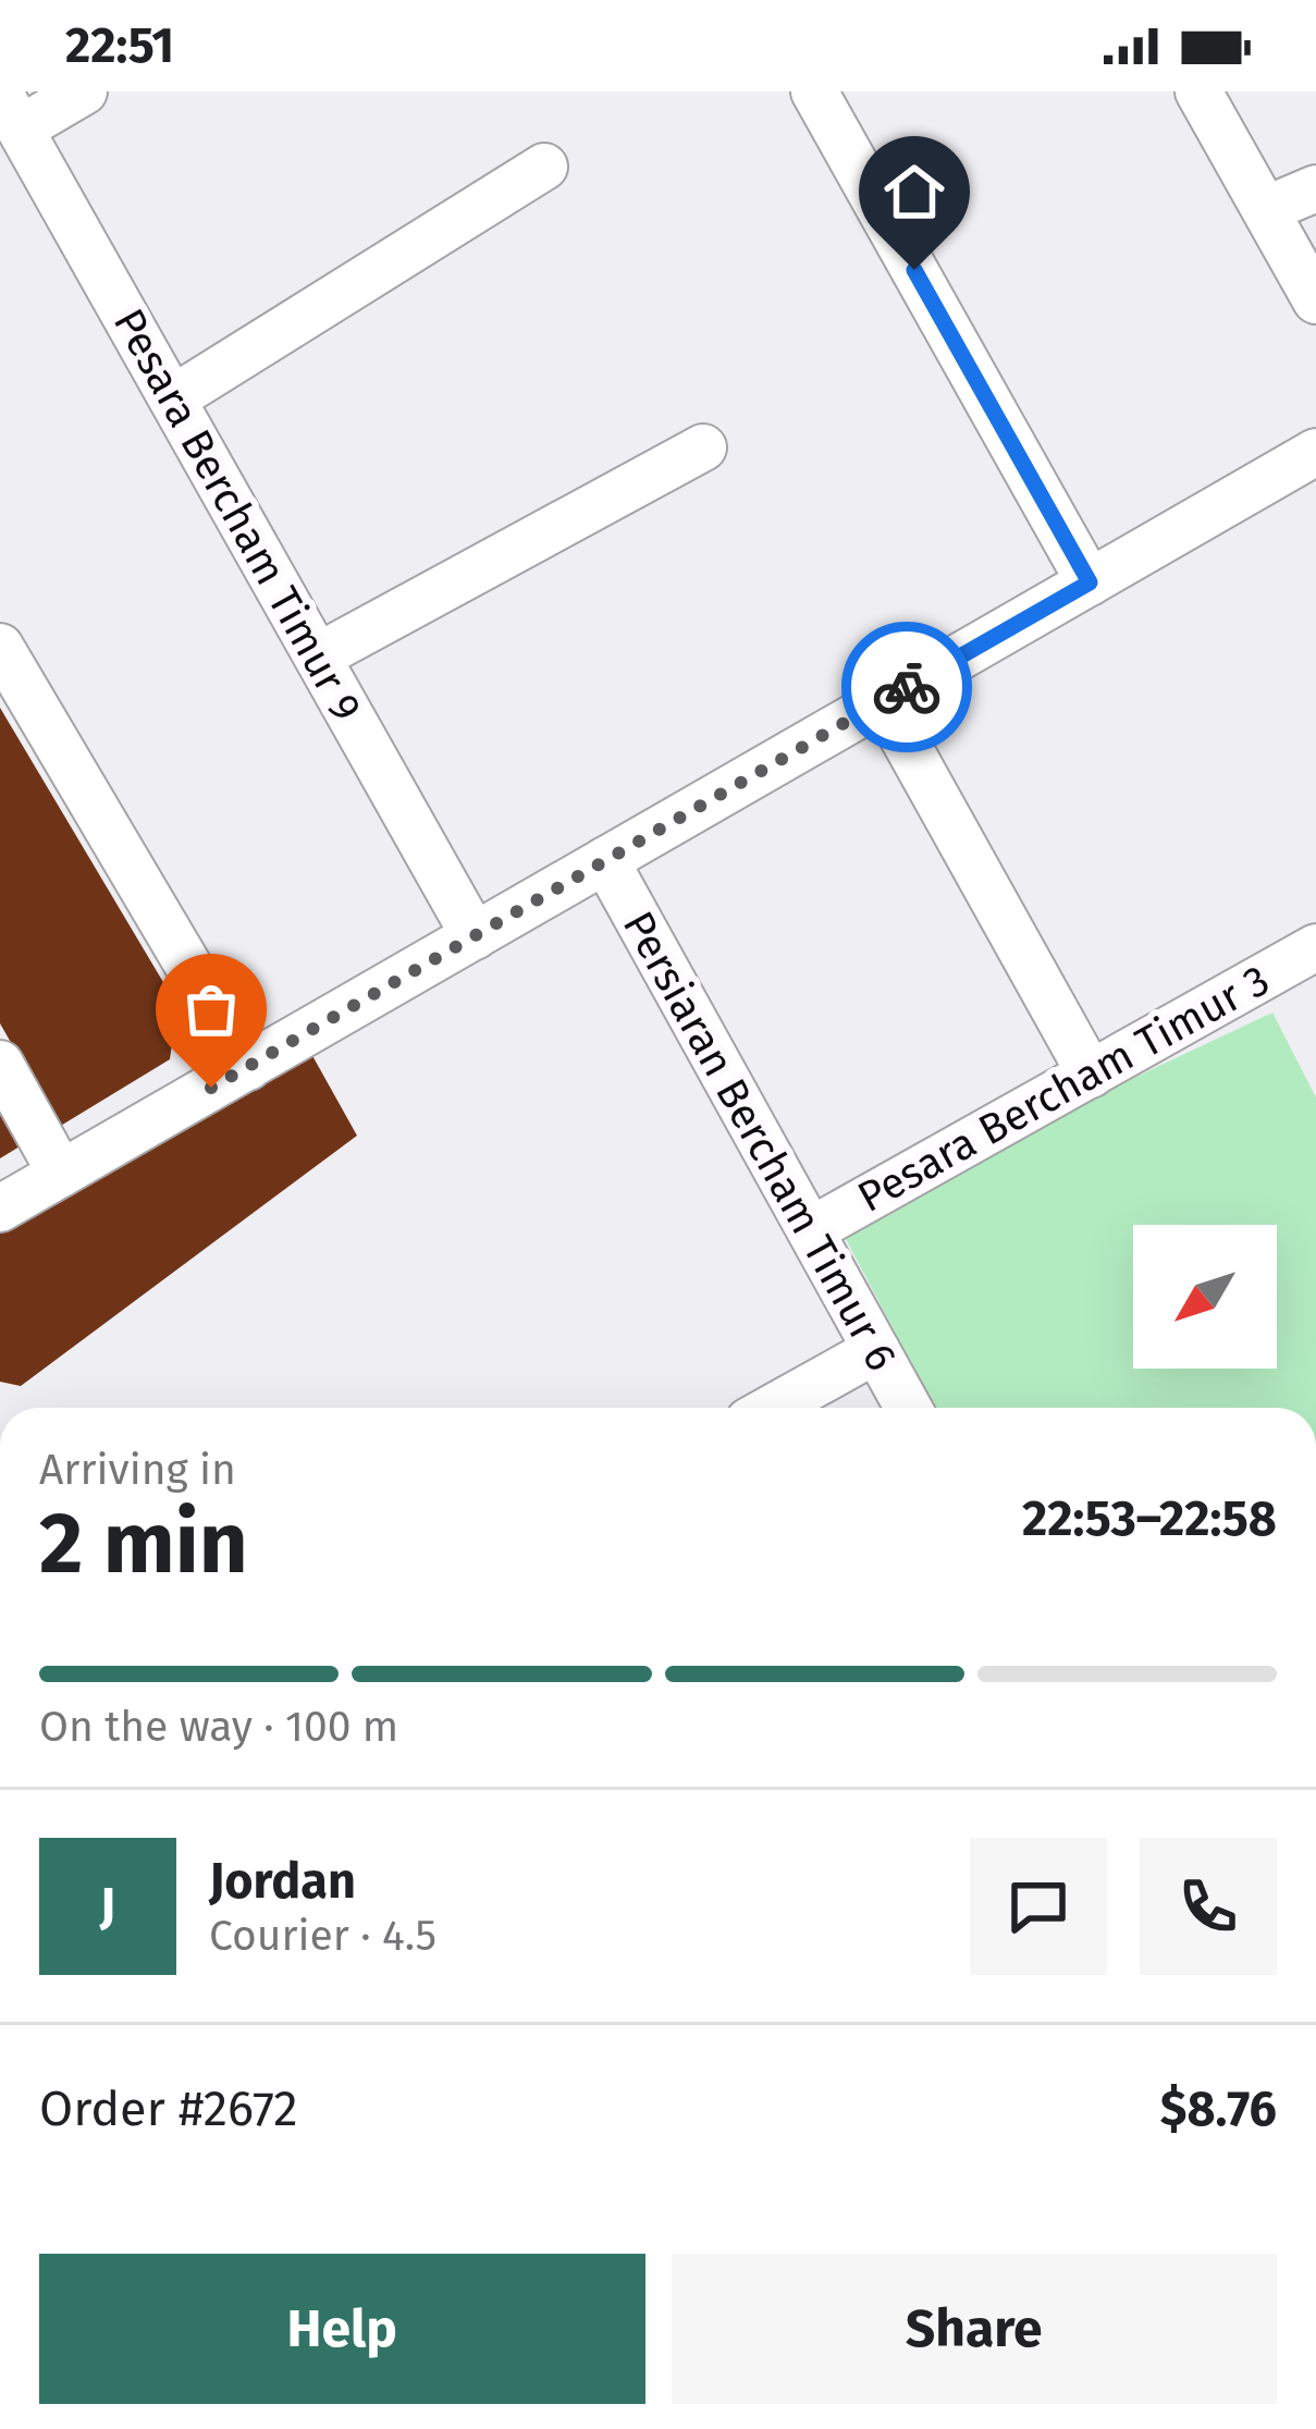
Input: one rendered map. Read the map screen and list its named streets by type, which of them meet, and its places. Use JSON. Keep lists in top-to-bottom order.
{
  "streets": {
    "street": ["Pesara Bercham Timur 9", "Pesara Bercham Timur 3", "Persiaran Bercham Timur 6"]
  },
  "crossings": [
    ["Pesara Bercham Timur 3", "Persiaran Bercham Timur 6"]
  ],
  "north": "bottom left",
  "page": {
    "status": "22:51",
    "heading": ["2 min", "Arriving in", "22:53–22:58"],
    "panel": [
      "Jordan",
      "Courier · 4.5",
      "Order #2672",
      "$8.76"
    ],
    "bar": "On the way · 100 m",
    "round": "J",
    "buttons": ["Help", "Share"]
  }
}
